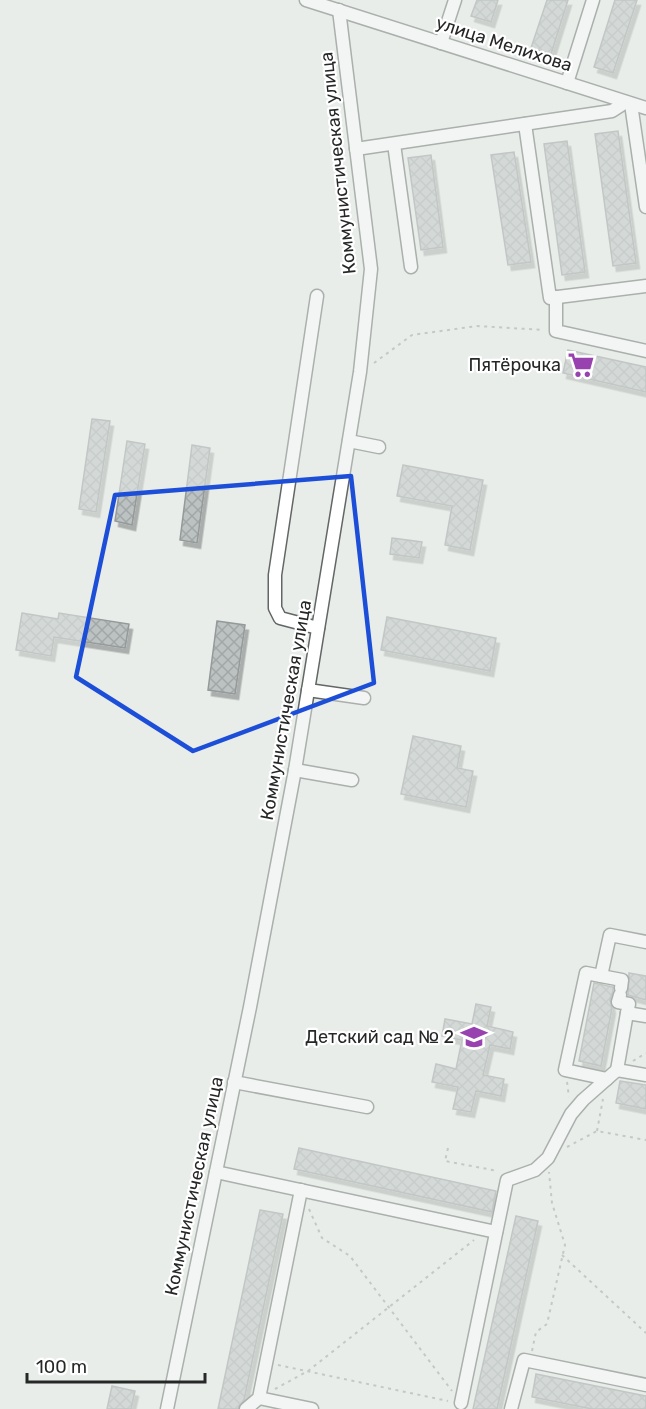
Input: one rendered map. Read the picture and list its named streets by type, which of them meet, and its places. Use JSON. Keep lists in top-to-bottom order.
{
  "streets": {
    "street": ["улица Мелихова", "Коммунистическая улица"]
  },
  "crossings": [
    ["улица Мелихова", "Коммунистическая улица"]
  ],
  "places": {
    "supermarket": ["Пятёрочка"],
    "school or university": ["Детский сад № 2"]
  },
  "scale_bar": "100 m"
}
